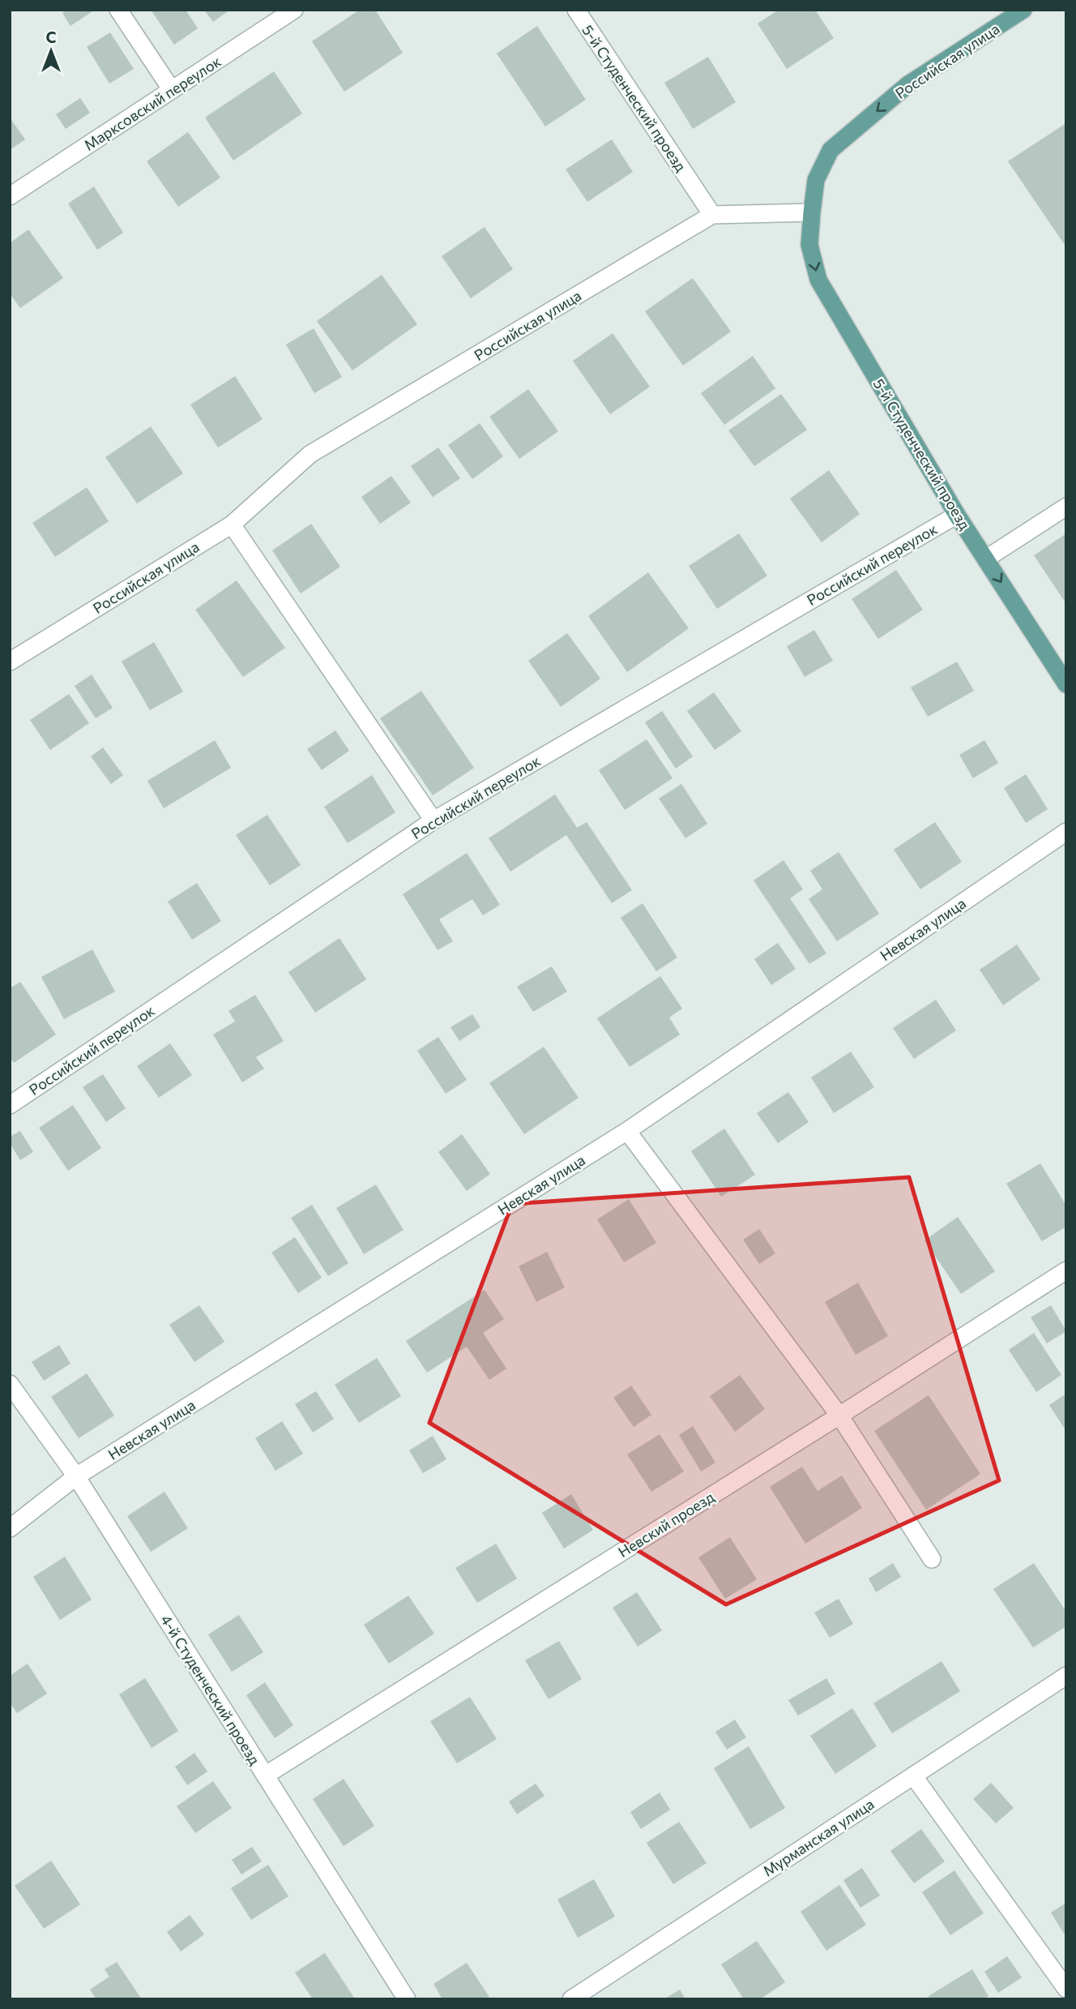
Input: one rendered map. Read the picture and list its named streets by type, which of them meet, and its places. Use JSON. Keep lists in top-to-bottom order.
{
  "streets": {
    "main road": ["Российская улица", "5-й Студенческий проезд"],
    "street": [
      "Марксовский переулок",
      "Российский переулок",
      "Невская улица",
      "Невский проезд",
      "4-й Студенческий проезд",
      "Мурманская улица"
    ]
  },
  "crossings": [
    ["Российская улица", "5-й Студенческий проезд"],
    ["5-й Студенческий проезд", "Российский переулок"],
    ["Невская улица", "4-й Студенческий проезд"],
    ["Невский проезд", "4-й Студенческий проезд"]
  ],
  "one_way": ["5-й Студенческий проезд"],
  "north": "top"
}
